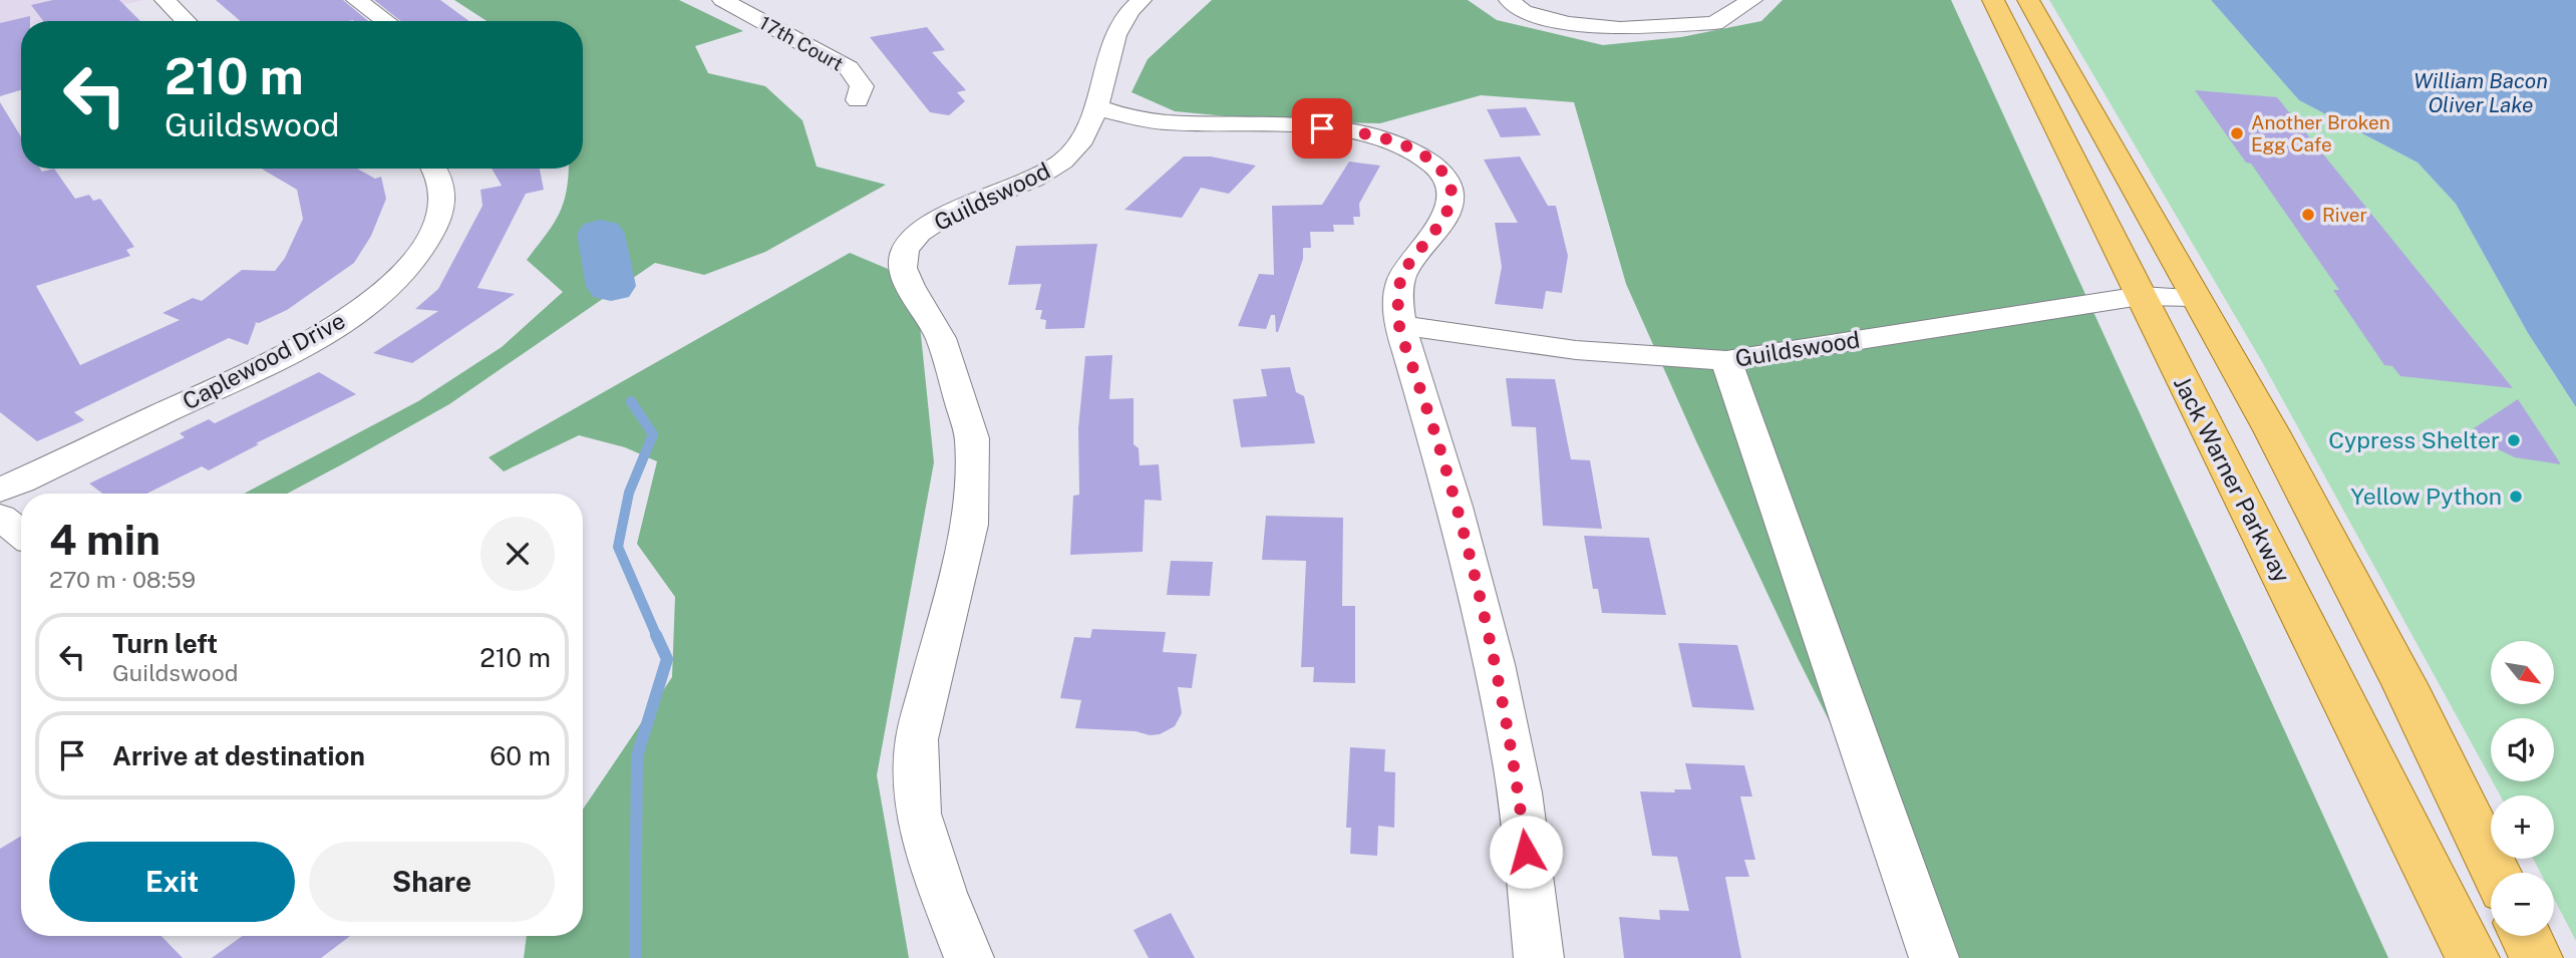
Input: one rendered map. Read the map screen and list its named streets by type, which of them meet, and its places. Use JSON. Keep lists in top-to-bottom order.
{
  "streets": {
    "main road": ["Jack Warner Parkway"],
    "street": ["17th Court", "Guildswood", "Caplewood Drive"]
  },
  "crossings": [
    ["Guildswood", "Jack Warner Parkway"]
  ],
  "water": ["William Bacon Oliver Lake"],
  "places": [
    "Another Broken Egg Cafe",
    "River",
    "Cypress Shelter",
    "Yellow Python"
  ],
  "north": "bottom right",
  "page": {
    "turn": ["210 m", "Guildswood"],
    "heading": ["4 min", "270 m · 08:59"],
    "list": [
      {
        "name": "Turn left",
        "note": "Guildswood",
        "value": "210 m"
      },
      {
        "name": "Arrive at destination",
        "value": "60 m"
      }
    ],
    "map_buttons": ["+", "−"],
    "buttons": ["Exit", "Share"]
  }
}
